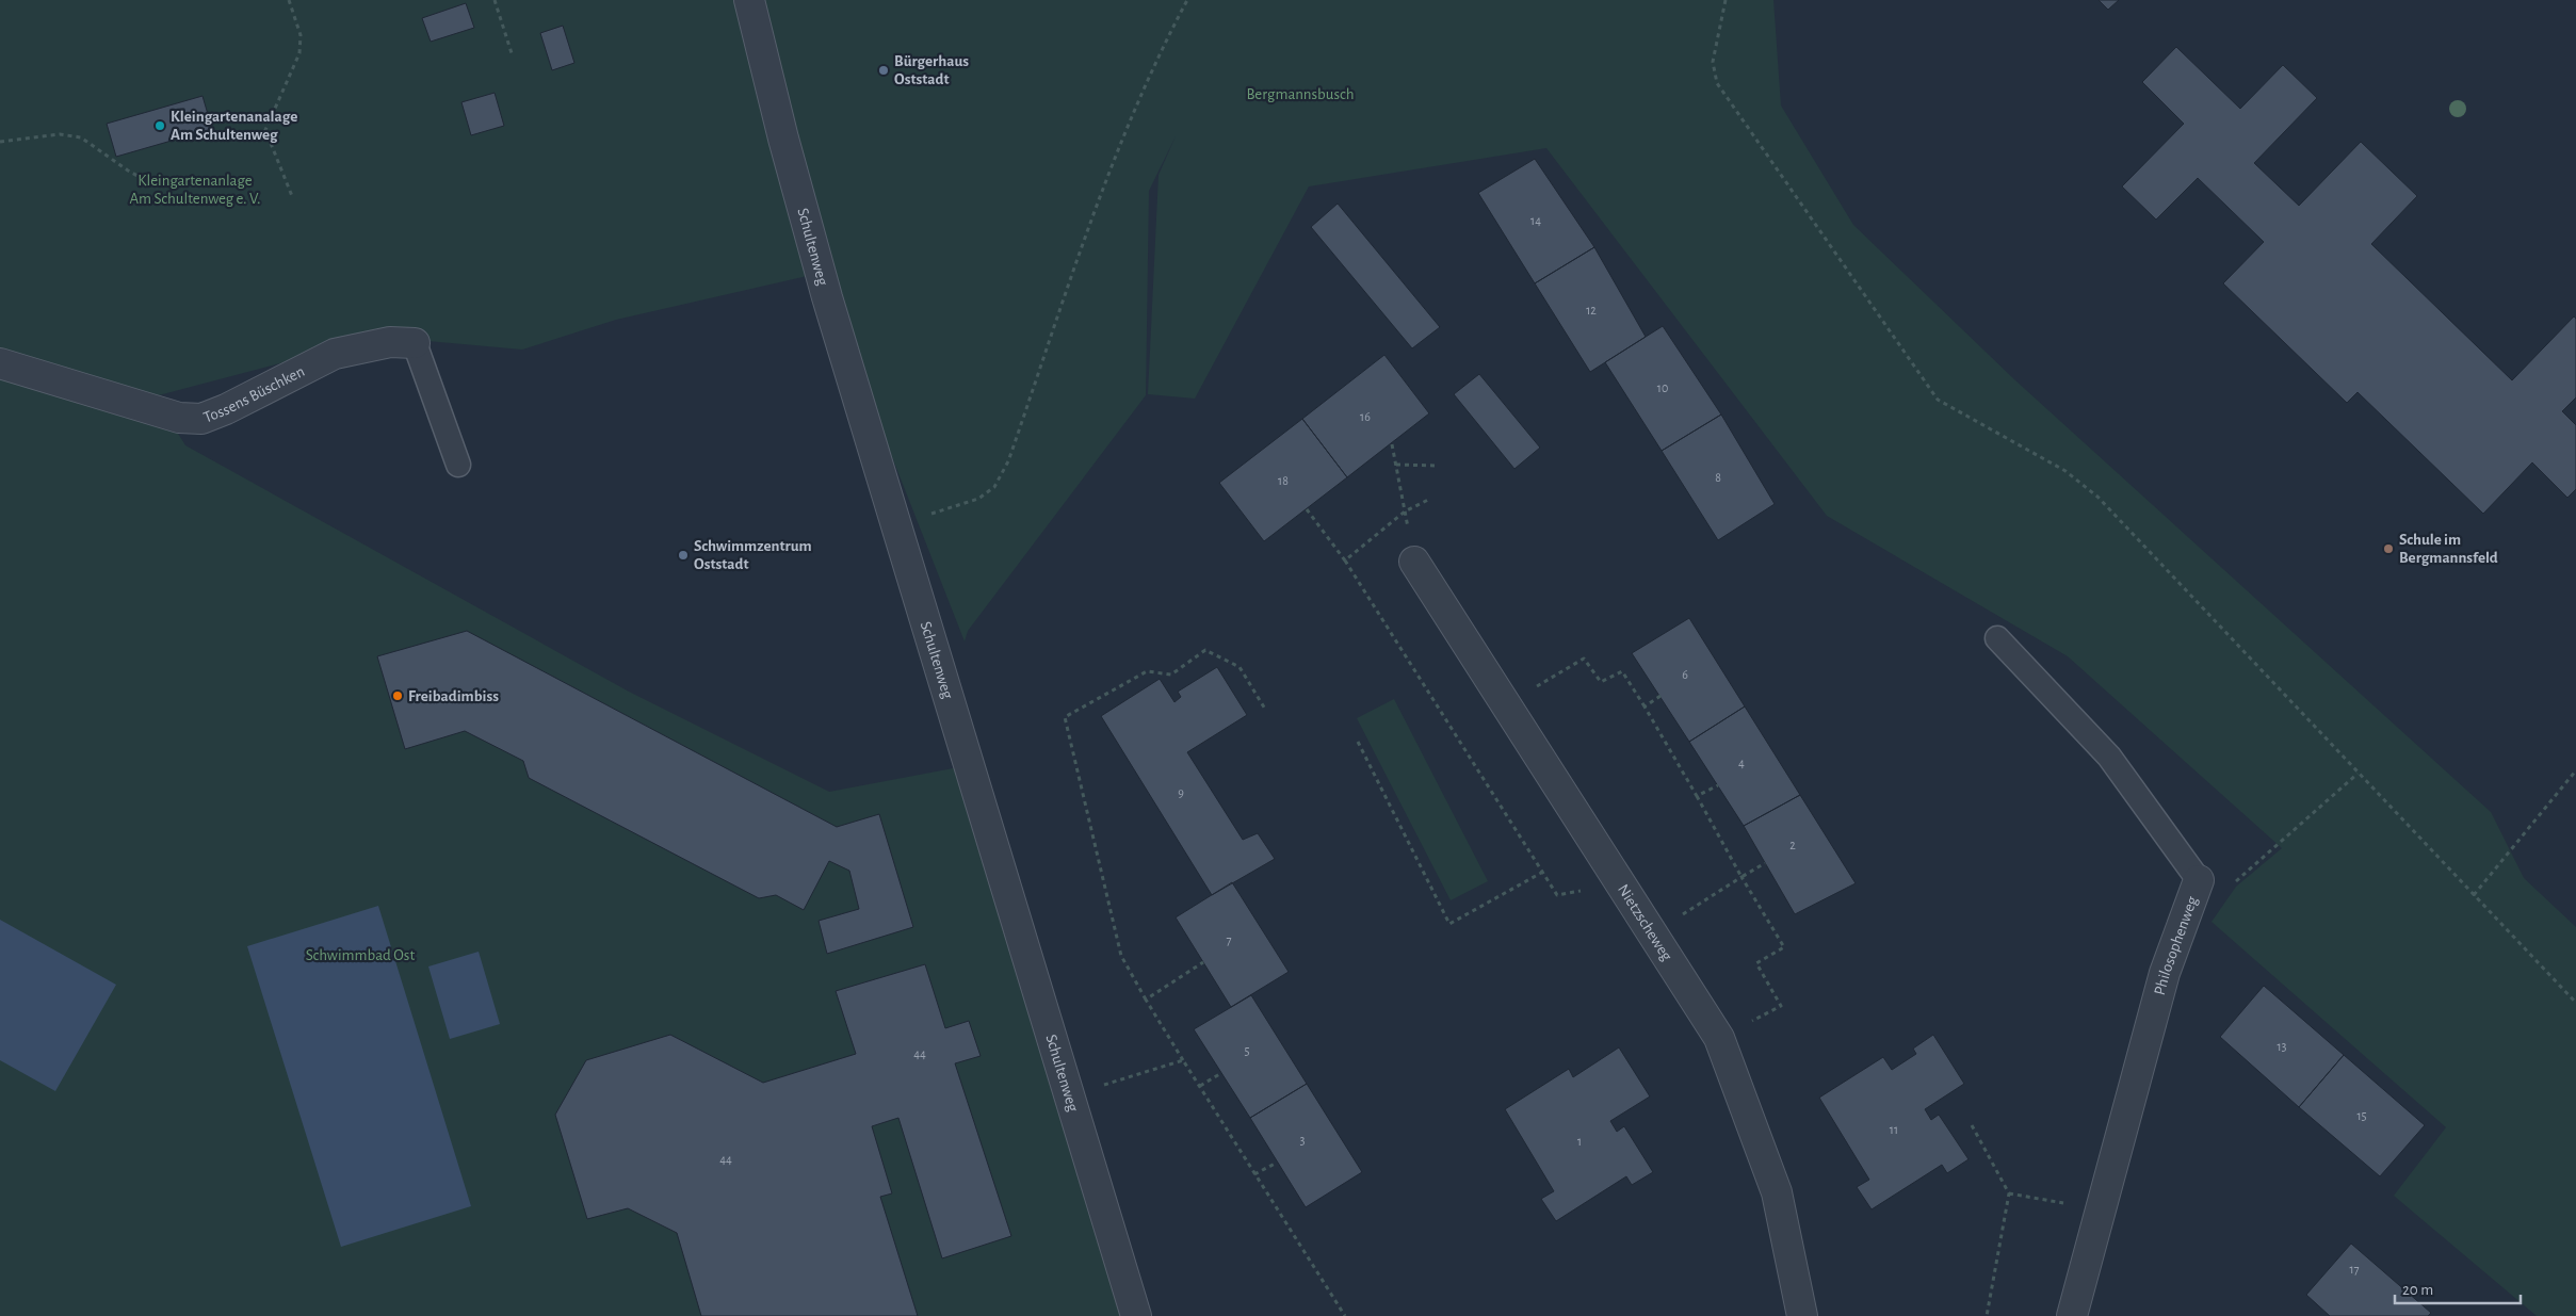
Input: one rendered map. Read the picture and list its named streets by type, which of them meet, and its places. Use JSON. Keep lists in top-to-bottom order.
{
  "streets": {
    "street": [
      "Schultenweg",
      "Tossens Büschken",
      "Nietzscheweg",
      "Philosophenweg"
    ]
  },
  "parks": ["Bergmannsbusch", "Kleingartenanlage Am Schultenweg e. V.", "Schwimmbad Ost"],
  "places": [
    "Bürgerhaus Oststadt",
    "Kleingartenanalage Am Schultenweg",
    "Schule im Bergmannsfeld",
    "Schwimmzentrum Oststadt",
    "Freibadimbiss"
  ],
  "house_numbers": [
    "14",
    "12",
    "10",
    "16",
    "8",
    "18",
    "6",
    "4",
    "9",
    "2",
    "7",
    "13",
    "5",
    "44",
    "15",
    "11",
    "3",
    "1",
    "44",
    "17"
  ],
  "scale_bar": "20 m"
}
